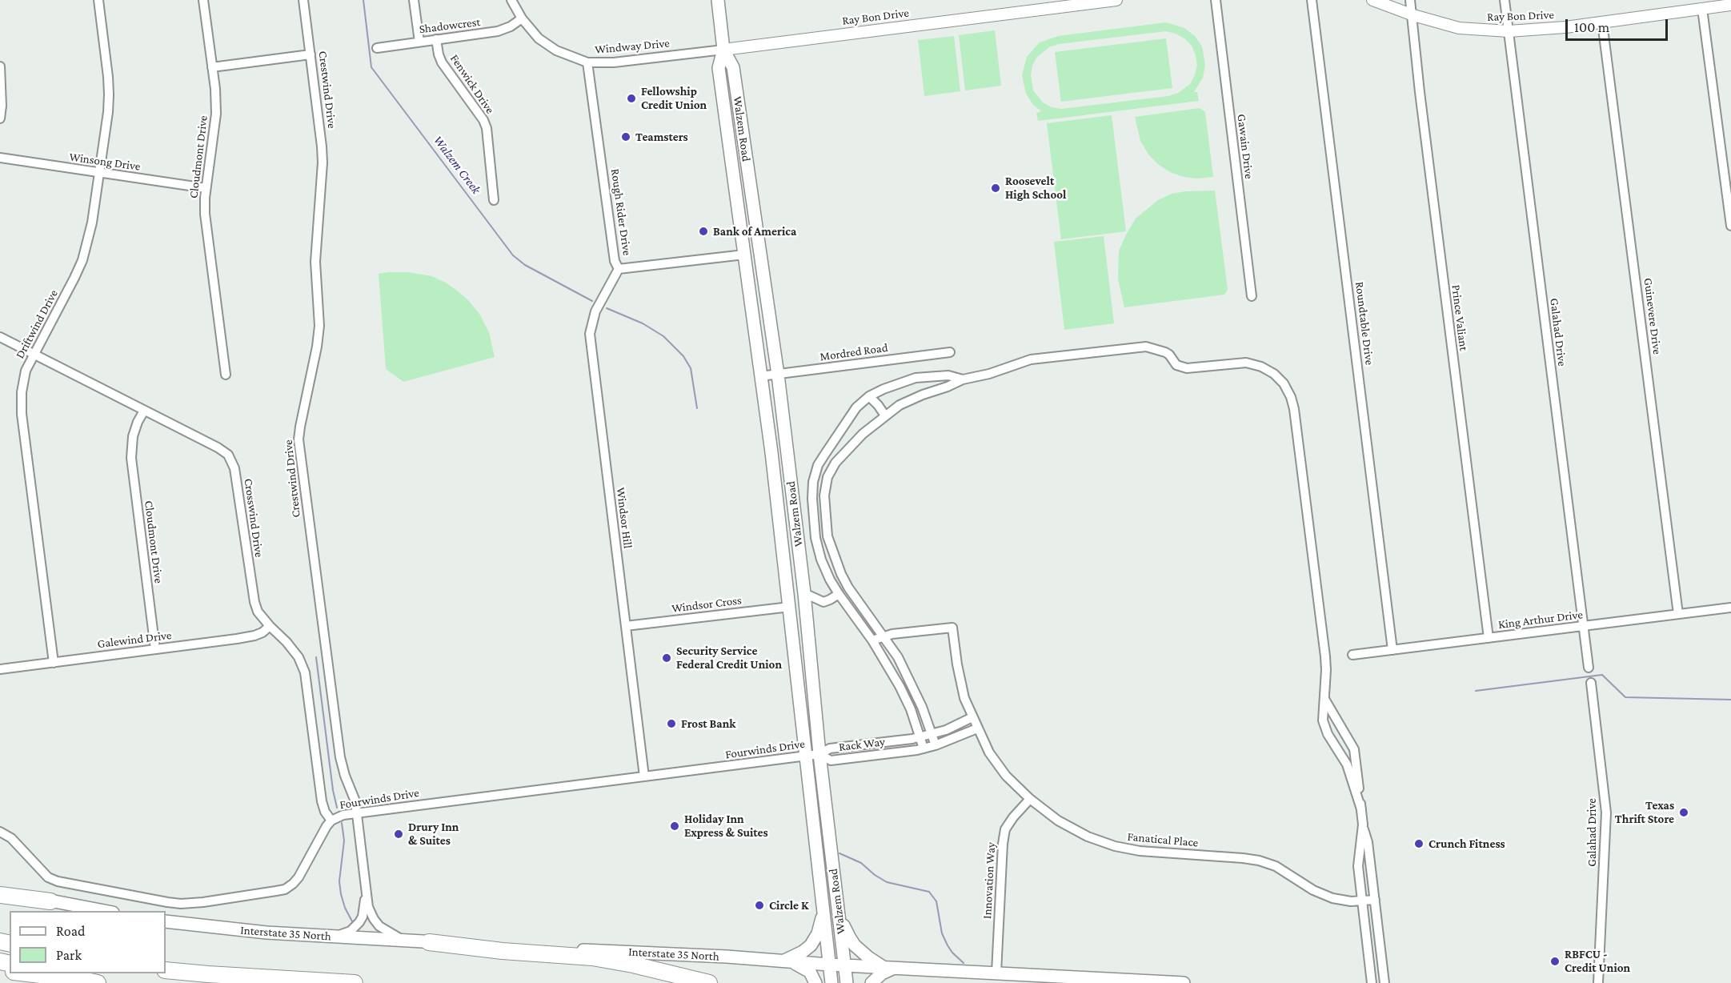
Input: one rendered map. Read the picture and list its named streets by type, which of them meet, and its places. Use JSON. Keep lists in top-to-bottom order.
{
  "streets": {
    "main road": ["Walzem Road", "Interstate 35 North"],
    "street": [
      "Ray Bon Drive",
      "Shadowcrest",
      "Windway Drive",
      "Fenwick Drive",
      "Crestwind Drive",
      "Gawain Drive",
      "Cloudmont Drive",
      "Winsong Drive",
      "Rough Rider Drive",
      "Guinevere Drive",
      "Prince Valiant",
      "Roundtable Drive",
      "Driftwind Drive",
      "Galahad Drive",
      "Mordred Road",
      "Crosswind Drive",
      "Windsor Hill",
      "Windsor Cross",
      "King Arthur Drive",
      "Galewind Drive",
      "Rack Way",
      "Fourwinds Drive",
      "Fanatical Place",
      "Innovation Way"
    ]
  },
  "crossings": [
    ["Ray Bon Drive", "Windway Drive"],
    ["Ray Bon Drive", "Walzem Road"],
    ["Ray Bon Drive", "Guinevere Drive"],
    ["Ray Bon Drive", "Prince Valiant"],
    ["Ray Bon Drive", "Galahad Drive"],
    ["Shadowcrest", "Windway Drive"],
    ["Shadowcrest", "Fenwick Drive"],
    ["Windway Drive", "Walzem Road"],
    ["Windway Drive", "Rough Rider Drive"],
    ["Crestwind Drive", "Fourwinds Drive"],
    ["Crestwind Drive", "Interstate 35 North"],
    ["Walzem Road", "Rough Rider Drive"],
    ["Walzem Road", "Mordred Road"],
    ["Walzem Road", "Windsor Cross"],
    ["Walzem Road", "Rack Way"],
    ["Walzem Road", "Fourwinds Drive"],
    ["Walzem Road", "Interstate 35 North"],
    ["Cloudmont Drive", "Winsong Drive"],
    ["Cloudmont Drive", "Crosswind Drive"],
    ["Cloudmont Drive", "Galewind Drive"],
    ["Winsong Drive", "Driftwind Drive"],
    ["Rough Rider Drive", "Windsor Hill"],
    ["Guinevere Drive", "King Arthur Drive"],
    ["Prince Valiant", "King Arthur Drive"],
    ["Roundtable Drive", "King Arthur Drive"],
    ["Driftwind Drive", "Crosswind Drive"],
    ["Driftwind Drive", "Galewind Drive"],
    ["Galahad Drive", "King Arthur Drive"],
    ["Crosswind Drive", "Galewind Drive"],
    ["Crosswind Drive", "Fourwinds Drive"],
    ["Windsor Hill", "Windsor Cross"],
    ["Windsor Hill", "Fourwinds Drive"],
    ["Rack Way", "Fourwinds Drive"],
    ["Rack Way", "Fanatical Place"],
    ["Fanatical Place", "Innovation Way"],
    ["Innovation Way", "Interstate 35 North"]
  ],
  "water": ["Walzem Creek"],
  "places": [
    "Fellowship Credit Union",
    "Teamsters",
    "Roosevelt High School",
    "Bank of America",
    "Security Service Federal Credit Union",
    "Frost Bank",
    "Texas Thrift Store",
    "Holiday Inn Express & Suites",
    "Drury Inn & Suites",
    "Crunch Fitness",
    "Circle K",
    "RBFCU - Credit Union"
  ],
  "legend": ["Road", "Park"],
  "scale_bar": "100 m"
}
